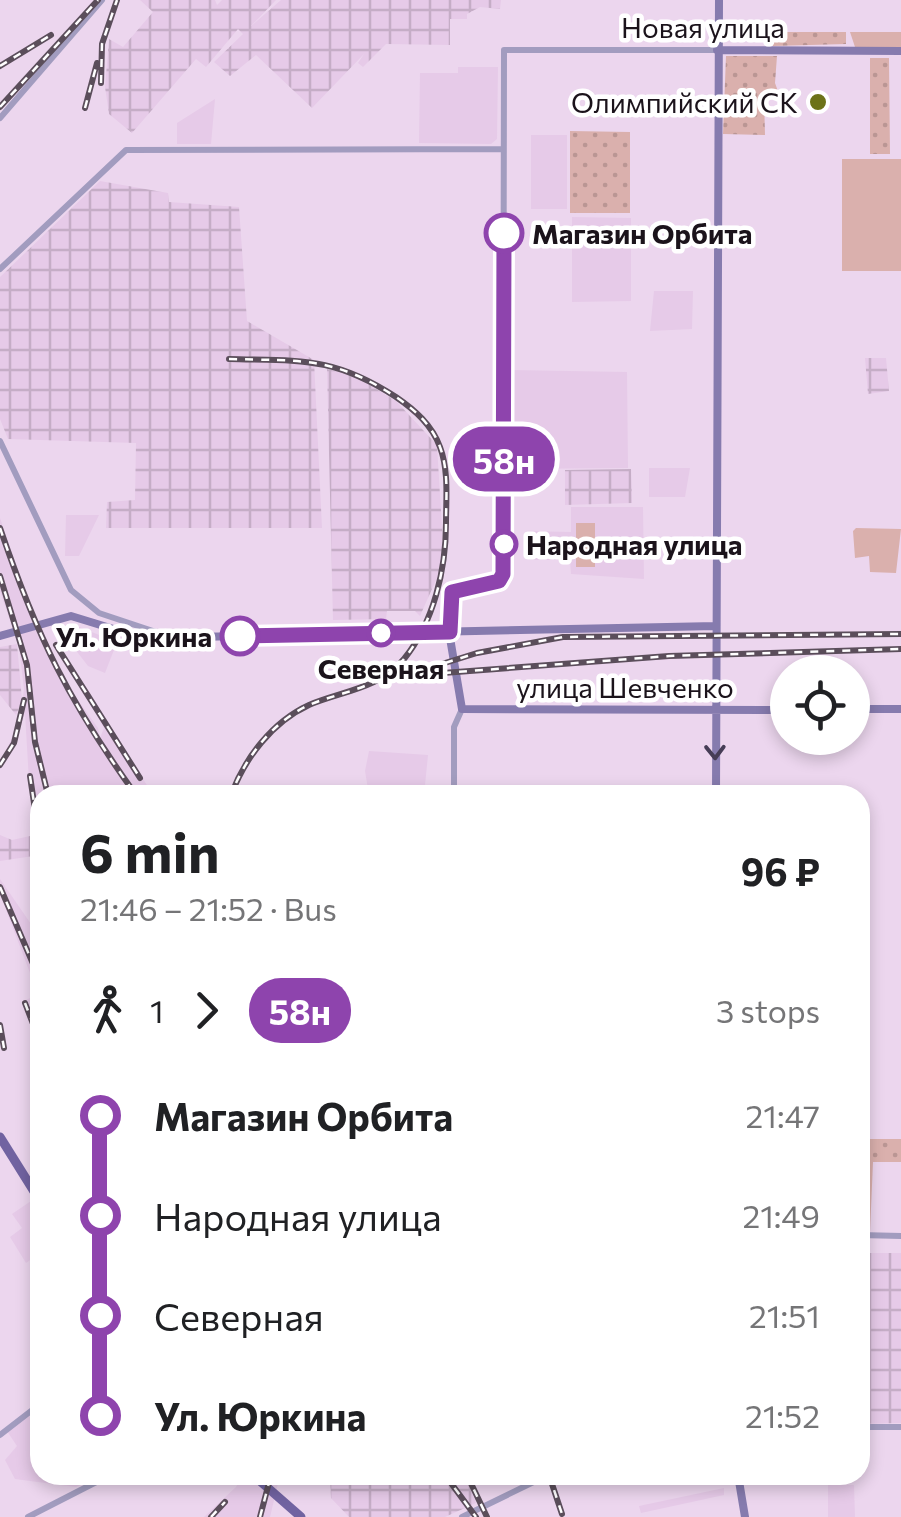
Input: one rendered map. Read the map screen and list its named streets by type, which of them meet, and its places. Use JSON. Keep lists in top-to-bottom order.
{
  "streets": {
    "main road": ["Новая улица", "улица Шевченко"]
  },
  "places": [
    "Олимпийский СК",
    "Магазин Орбита",
    "Народная улица",
    "Северная",
    "Ул. Юркина"
  ],
  "lines": ["bus line 58н"],
  "page": {
    "on_map": "58н",
    "heading": ["6 min", "21:46 – 21:52 · Bus", "96 ₽"],
    "legs": ["1", "58н", "3 stops"],
    "list": [
      {
        "name": "Магазин Орбита",
        "value": "21:47"
      },
      {
        "name": "Народная улица",
        "value": "21:49"
      },
      {
        "name": "Северная",
        "value": "21:51"
      },
      {
        "name": "Ул. Юркина",
        "value": "21:52"
      }
    ]
  }
}
